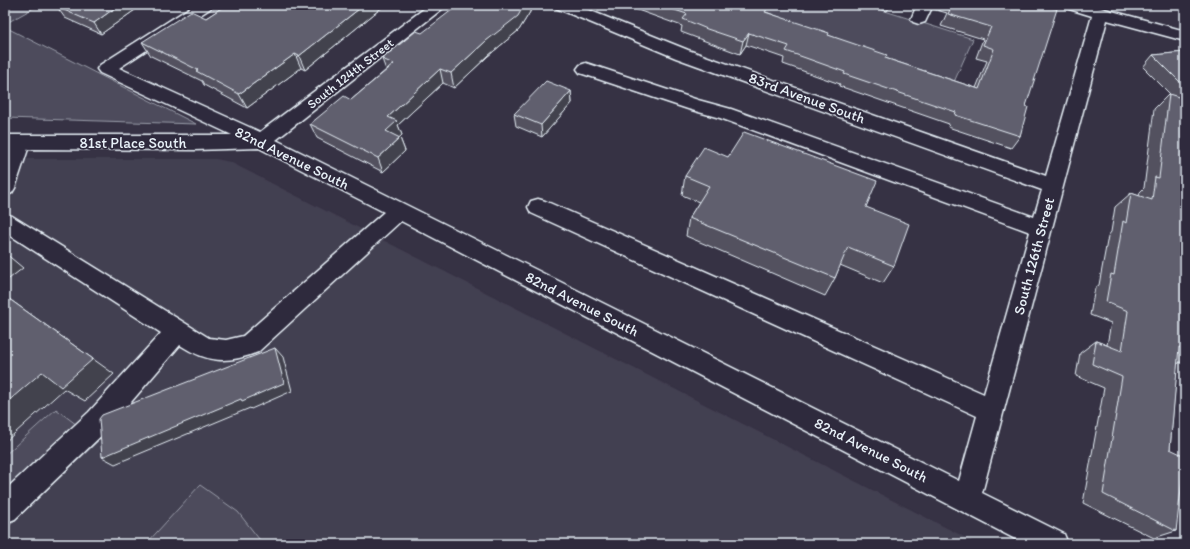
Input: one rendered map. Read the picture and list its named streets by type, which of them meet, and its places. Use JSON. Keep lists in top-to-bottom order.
{
  "streets": {
    "street": [
      "South 124th Street",
      "83rd Avenue South",
      "81st Place South",
      "82nd Avenue South",
      "South 126th Street"
    ]
  },
  "crossings": [
    ["South 124th Street", "81st Place South"],
    ["South 124th Street", "82nd Avenue South"],
    ["83rd Avenue South", "South 126th Street"],
    ["81st Place South", "82nd Avenue South"],
    ["82nd Avenue South", "South 126th Street"]
  ]
}
